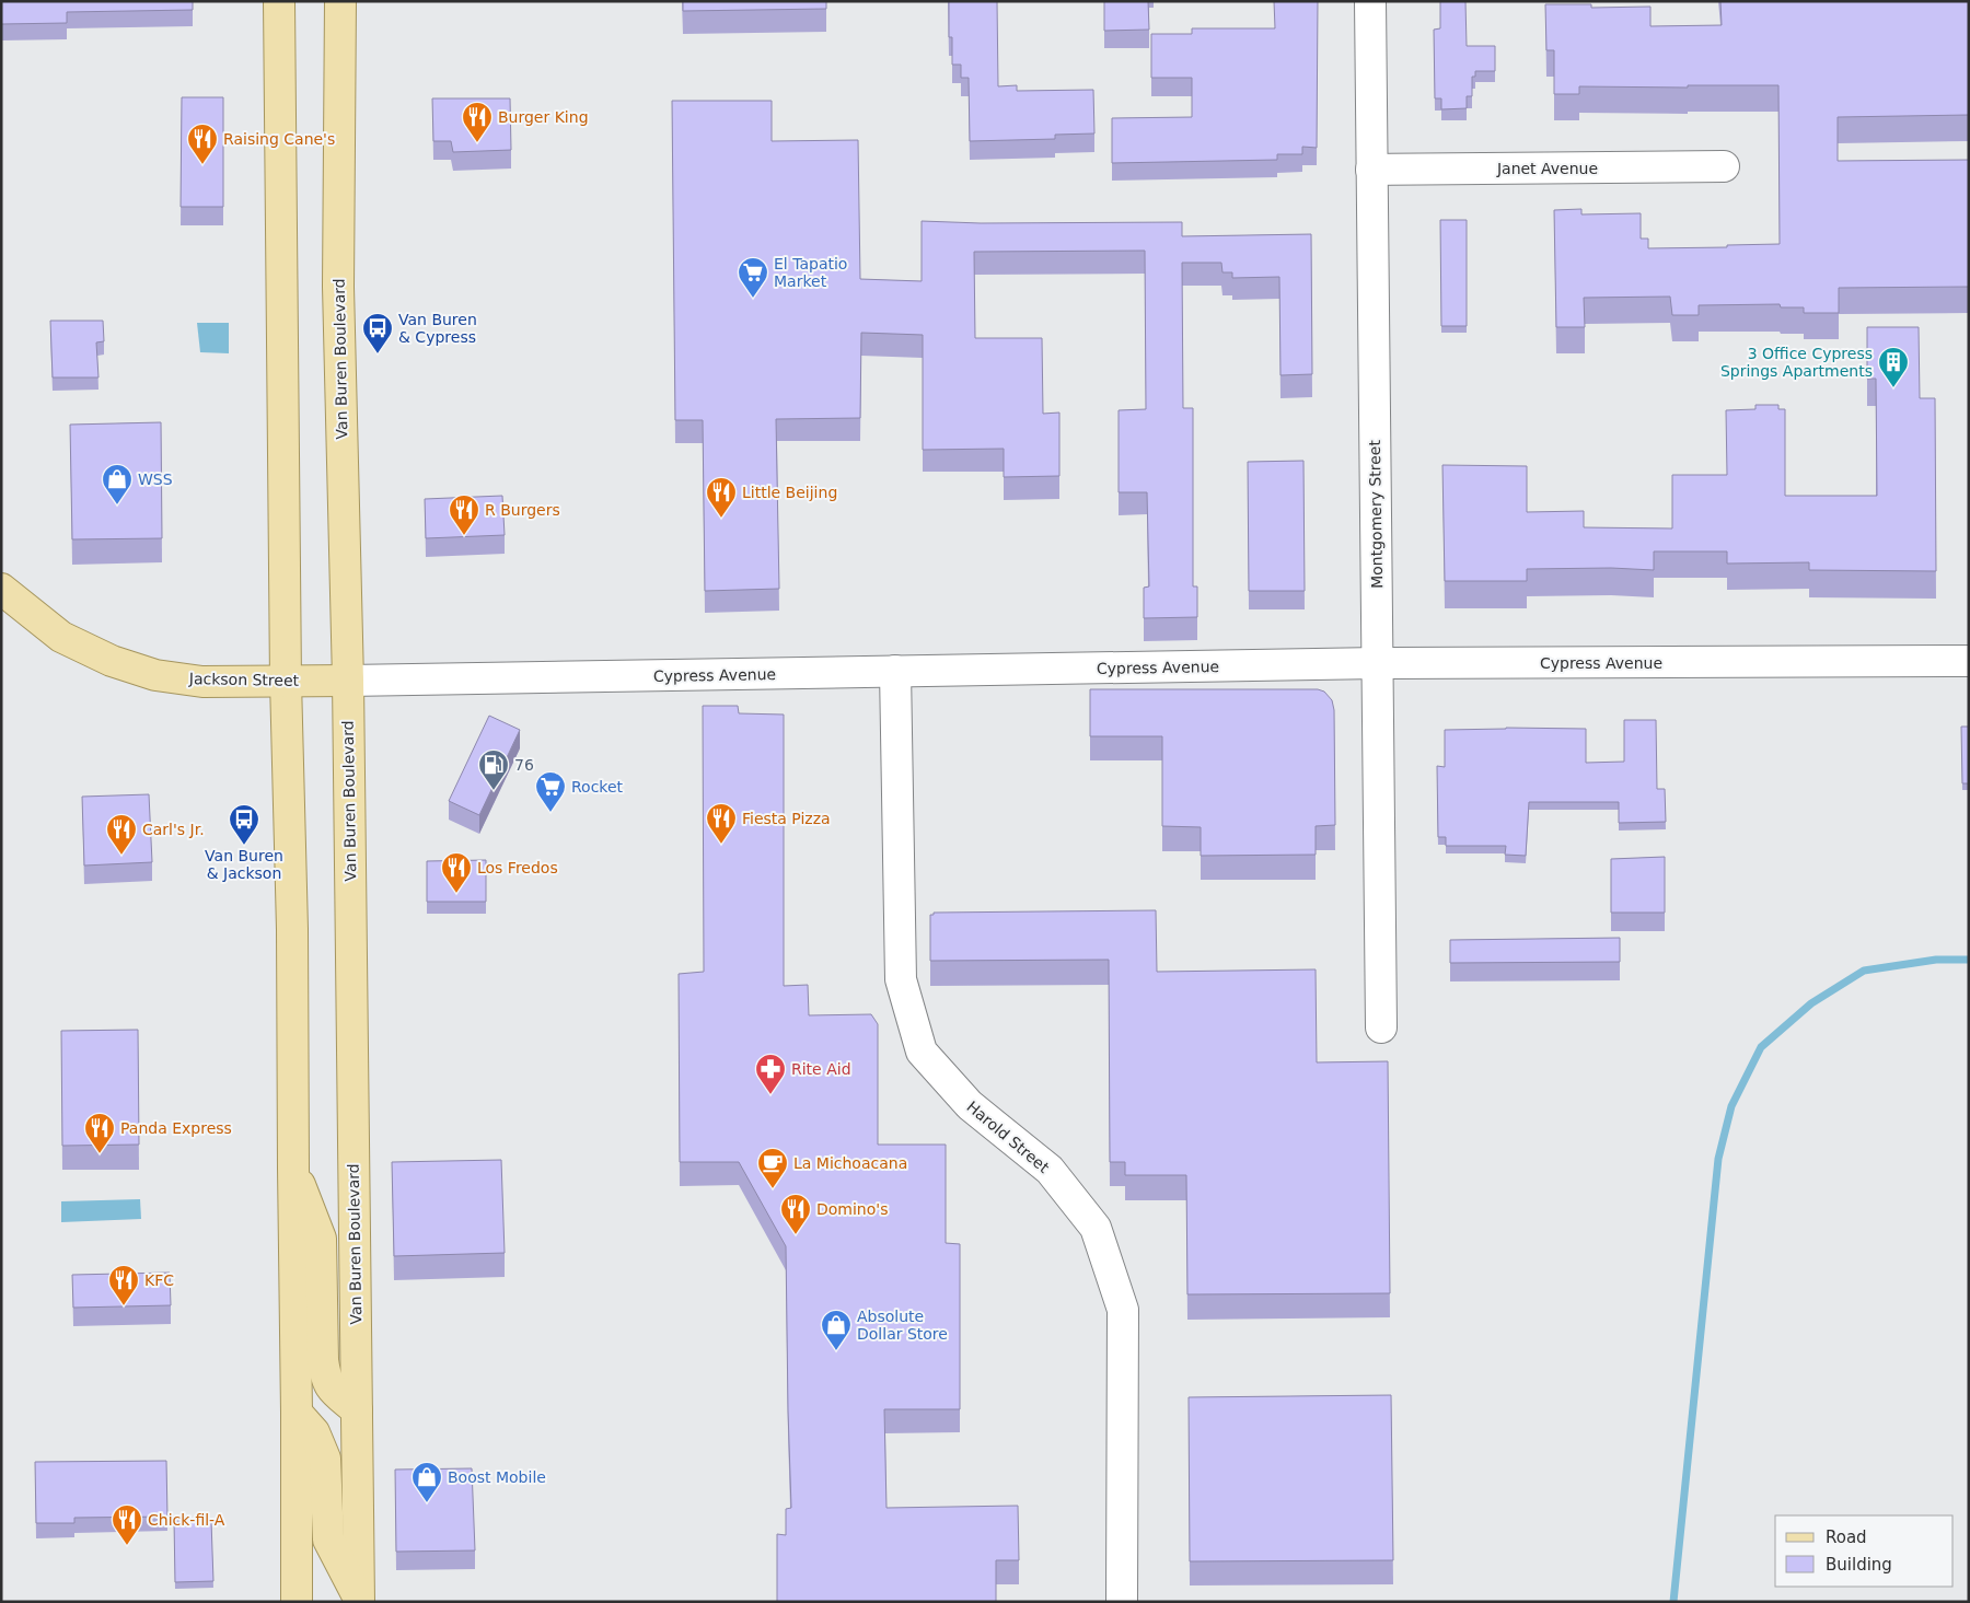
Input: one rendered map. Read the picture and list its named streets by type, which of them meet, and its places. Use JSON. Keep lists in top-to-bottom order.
{
  "streets": {
    "main road": ["Van Buren Boulevard", "Jackson Street"],
    "street": [
      "Janet Avenue",
      "Montgomery Street",
      "Cypress Avenue",
      "Harold Street"
    ]
  },
  "crossings": [
    ["Janet Avenue", "Montgomery Street"],
    ["Van Buren Boulevard", "Cypress Avenue"],
    ["Van Buren Boulevard", "Jackson Street"],
    ["Montgomery Street", "Cypress Avenue"],
    ["Cypress Avenue", "Jackson Street"],
    ["Cypress Avenue", "Harold Street"]
  ],
  "places": {
    "restaurant": [
      "Burger King",
      "Raising Cane's",
      "Little Beijing",
      "R Burgers",
      "Fiesta Pizza",
      "Carl's Jr.",
      "Los Fredos",
      "Panda Express",
      "Domino's",
      "KFC",
      "Chick-fil-A"
    ],
    "supermarket": ["El Tapatio Market", "Rocket"],
    "bus stop": ["Van Buren & Cypress", "Van Buren & Jackson"],
    "building": ["3 Office Cypress Springs Apartments"],
    "shop": ["WSS", "Absolute Dollar Store", "Boost Mobile"],
    "fuel station": ["76"],
    "pharmacy": ["Rite Aid"],
    "cafe": ["La Michoacana"]
  },
  "legend": ["Road", "Building"]
}
